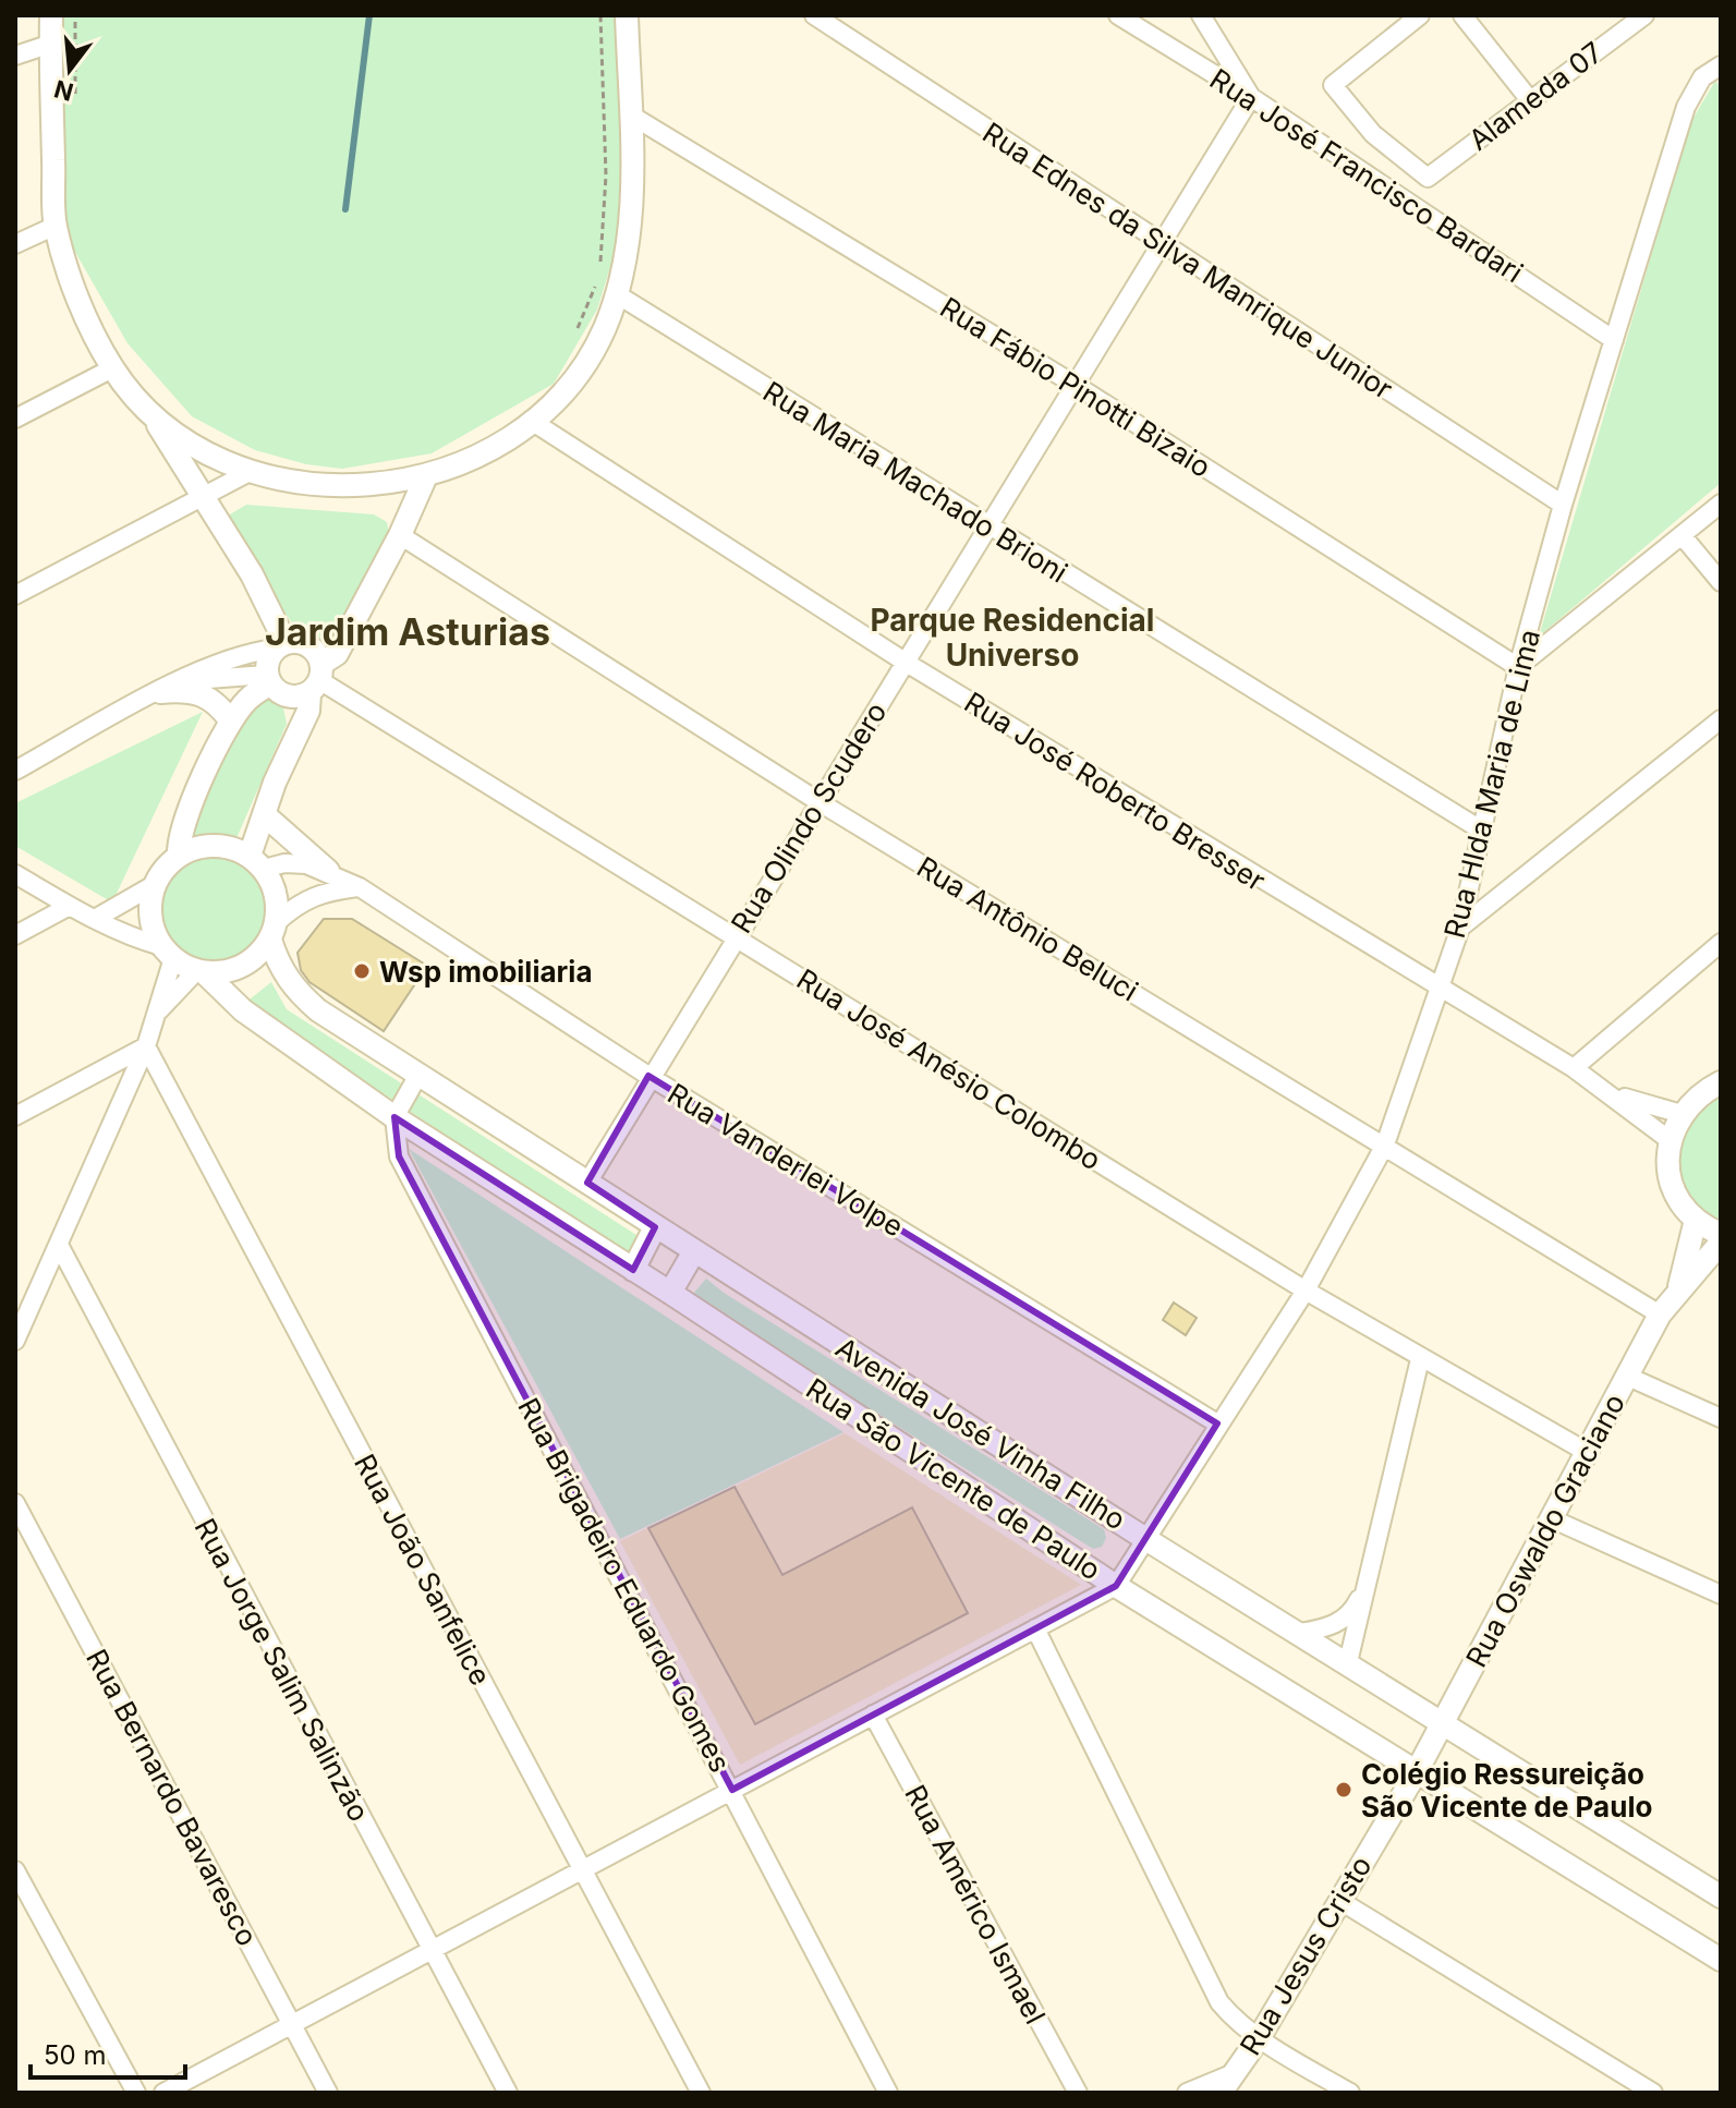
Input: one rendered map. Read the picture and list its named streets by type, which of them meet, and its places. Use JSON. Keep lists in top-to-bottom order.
{
  "streets": {
    "street": [
      "Alameda 07",
      "Rua José Francisco Bardari",
      "Rua Ednes da Silva Manrique Junior",
      "Rua Fábio Pinotti Bizaio",
      "Rua Maria Machado Brioni",
      "Rua Hlda Maria de Lima",
      "Rua José Roberto Bresser",
      "Rua Olindo Scudero",
      "Rua Antônio Beluci",
      "Rua José Anésio Colombo",
      "Rua Vanderlei Volpe",
      "Avenida José Vinha Filho",
      "Rua São Vicente de Paulo",
      "Rua Oswaldo Graciano",
      "Rua João Sanfelice",
      "Rua Brigadeiro Eduardo Gomes",
      "Rua Jorge Salim Salinzão",
      "Rua Bernardo Bavaresco",
      "Rua Américo Ismael",
      "Rua Jesus Cristo"
    ]
  },
  "crossings": [
    ["Rua José Francisco Bardari", "Rua Hlda Maria de Lima"],
    ["Rua José Francisco Bardari", "Rua Olindo Scudero"],
    ["Rua Ednes da Silva Manrique Junior", "Rua Hlda Maria de Lima"],
    ["Rua Ednes da Silva Manrique Junior", "Rua Olindo Scudero"],
    ["Rua Fábio Pinotti Bizaio", "Rua Hlda Maria de Lima"],
    ["Rua Fábio Pinotti Bizaio", "Rua Olindo Scudero"],
    ["Rua Maria Machado Brioni", "Rua Hlda Maria de Lima"],
    ["Rua Maria Machado Brioni", "Rua Olindo Scudero"],
    ["Rua Hlda Maria de Lima", "Rua José Roberto Bresser"],
    ["Rua Hlda Maria de Lima", "Rua Antônio Beluci"],
    ["Rua Hlda Maria de Lima", "Rua José Anésio Colombo"],
    ["Rua Hlda Maria de Lima", "Rua Vanderlei Volpe"],
    ["Rua Hlda Maria de Lima", "Avenida José Vinha Filho"],
    ["Rua Hlda Maria de Lima", "Rua São Vicente de Paulo"],
    ["Rua José Roberto Bresser", "Rua Olindo Scudero"],
    ["Rua Olindo Scudero", "Rua Antônio Beluci"],
    ["Rua Olindo Scudero", "Rua José Anésio Colombo"],
    ["Rua Olindo Scudero", "Rua Vanderlei Volpe"],
    ["Rua Olindo Scudero", "Avenida José Vinha Filho"],
    ["Rua Antônio Beluci", "Rua Oswaldo Graciano"],
    ["Rua José Anésio Colombo", "Rua Oswaldo Graciano"],
    ["Rua Vanderlei Volpe", "Avenida José Vinha Filho"],
    ["Rua Vanderlei Volpe", "Rua São Vicente de Paulo"],
    ["Avenida José Vinha Filho", "Rua São Vicente de Paulo"],
    ["Avenida José Vinha Filho", "Rua Oswaldo Graciano"],
    ["Rua São Vicente de Paulo", "Rua Oswaldo Graciano"],
    ["Rua São Vicente de Paulo", "Rua Brigadeiro Eduardo Gomes"],
    ["Rua São Vicente de Paulo", "Rua Jesus Cristo"],
    ["Rua Oswaldo Graciano", "Rua Jesus Cristo"]
  ],
  "districts": ["Parque Residencial Universo", "Jardim Asturias"],
  "places": ["Wsp imobiliaria", "Colégio Ressureição São Vicente de Paulo"],
  "scale_bar": "50 m",
  "north": "bottom"
}
